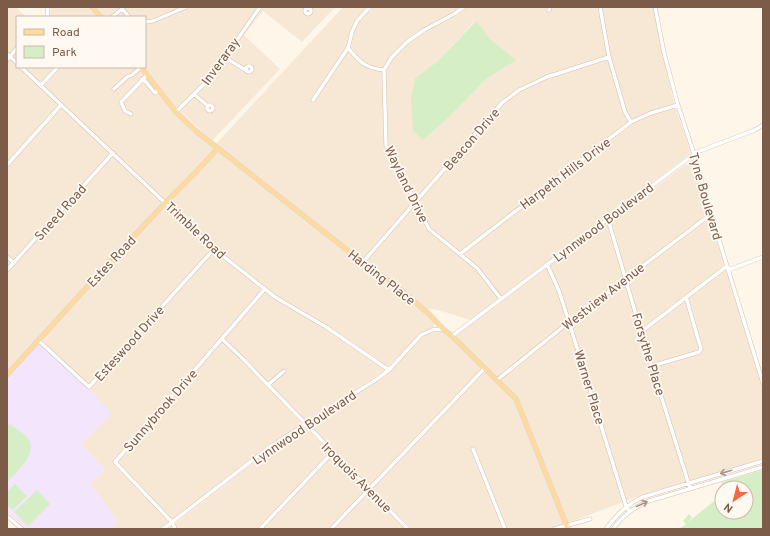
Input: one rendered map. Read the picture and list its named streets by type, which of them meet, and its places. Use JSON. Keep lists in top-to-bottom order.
{
  "streets": {
    "main road": ["Estes Road", "Harding Place"],
    "street": [
      "Inveraray",
      "Beacon Drive",
      "Harpeth Hills Drive",
      "Wayland Drive",
      "Tyne Boulevard",
      "Sneed Road",
      "Lynnwood Boulevard",
      "Trimble Road",
      "Westview Avenue",
      "Esteswood Drive",
      "Forsythe Place",
      "Warner Place",
      "Sunnybrook Drive",
      "Iroquois Avenue"
    ]
  },
  "crossings": [
    ["Inveraray", "Harding Place"],
    ["Beacon Drive", "Wayland Drive"],
    ["Beacon Drive", "Harding Place"],
    ["Harpeth Hills Drive", "Wayland Drive"],
    ["Harpeth Hills Drive", "Tyne Boulevard"],
    ["Wayland Drive", "Lynnwood Boulevard"],
    ["Tyne Boulevard", "Lynnwood Boulevard"],
    ["Tyne Boulevard", "Westview Avenue"],
    ["Sneed Road", "Trimble Road"],
    ["Lynnwood Boulevard", "Trimble Road"],
    ["Lynnwood Boulevard", "Harding Place"],
    ["Lynnwood Boulevard", "Forsythe Place"],
    ["Lynnwood Boulevard", "Warner Place"],
    ["Lynnwood Boulevard", "Sunnybrook Drive"],
    ["Lynnwood Boulevard", "Iroquois Avenue"],
    ["Trimble Road", "Estes Road"],
    ["Trimble Road", "Esteswood Drive"],
    ["Trimble Road", "Sunnybrook Drive"],
    ["Estes Road", "Harding Place"],
    ["Estes Road", "Esteswood Drive"],
    ["Harding Place", "Westview Avenue"],
    ["Westview Avenue", "Forsythe Place"],
    ["Westview Avenue", "Warner Place"],
    ["Sunnybrook Drive", "Iroquois Avenue"]
  ],
  "legend": ["Road", "Park"],
  "north": "bottom left"
}
